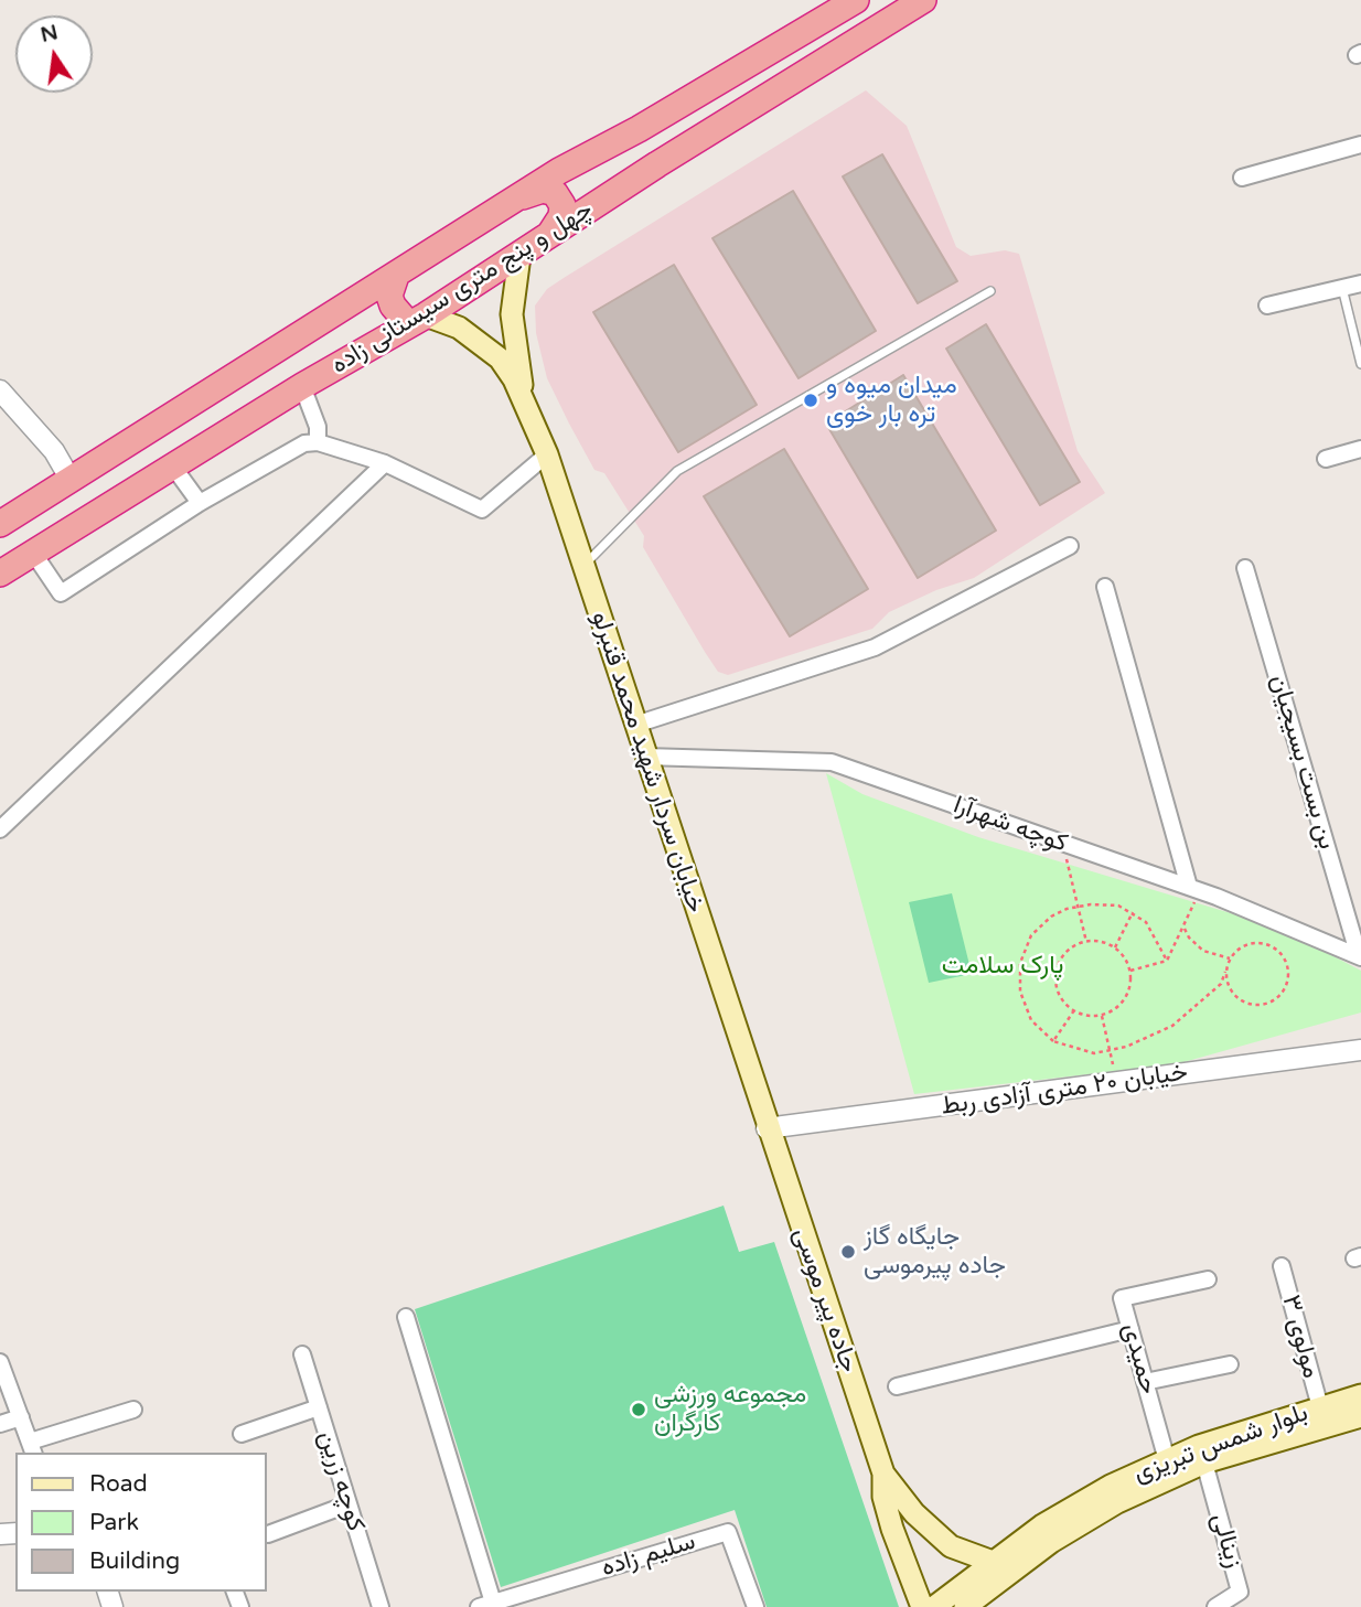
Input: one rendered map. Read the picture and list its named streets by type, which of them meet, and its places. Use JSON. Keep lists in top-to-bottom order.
{
  "streets": {
    "highway": ["چهل و پنج متری سیستانی زاده"],
    "main road": ["خیابان سردار شهید محمد قنبرلو", "جاده پیر موسی", "بلوار شمس تبریزی"],
    "street": [
      "بن بست بسیجیان",
      "کوچه شهرآرا",
      "خیابان ۲۰ متری آزادی ربط",
      "مولوی ۳",
      "حمیدی",
      "کوچه زرین",
      "زینالی",
      "سلیم زاده"
    ]
  },
  "crossings": [
    ["خیابان سردار شهید محمد قنبرلو", "کوچه شهرآرا"],
    ["خیابان سردار شهید محمد قنبرلو", "خیابان ۲۰ متری آزادی ربط"],
    ["خیابان سردار شهید محمد قنبرلو", "جاده پیر موسی"],
    ["بن بست بسیجیان", "کوچه شهرآرا"],
    ["خیابان ۲۰ متری آزادی ربط", "جاده پیر موسی"],
    ["مولوی ۳", "بلوار شمس تبریزی"],
    ["حمیدی", "بلوار شمس تبریزی"],
    ["بلوار شمس تبریزی", "زینالی"]
  ],
  "parks": ["پارک سلامت"],
  "places": ["میدان میوه و تره بار خوی", "جایگاه گاز جاده پیرموسی", "مجموعه ورزشی کارگران"],
  "legend": ["Road", "Park", "Building"],
  "north": "top"
}
